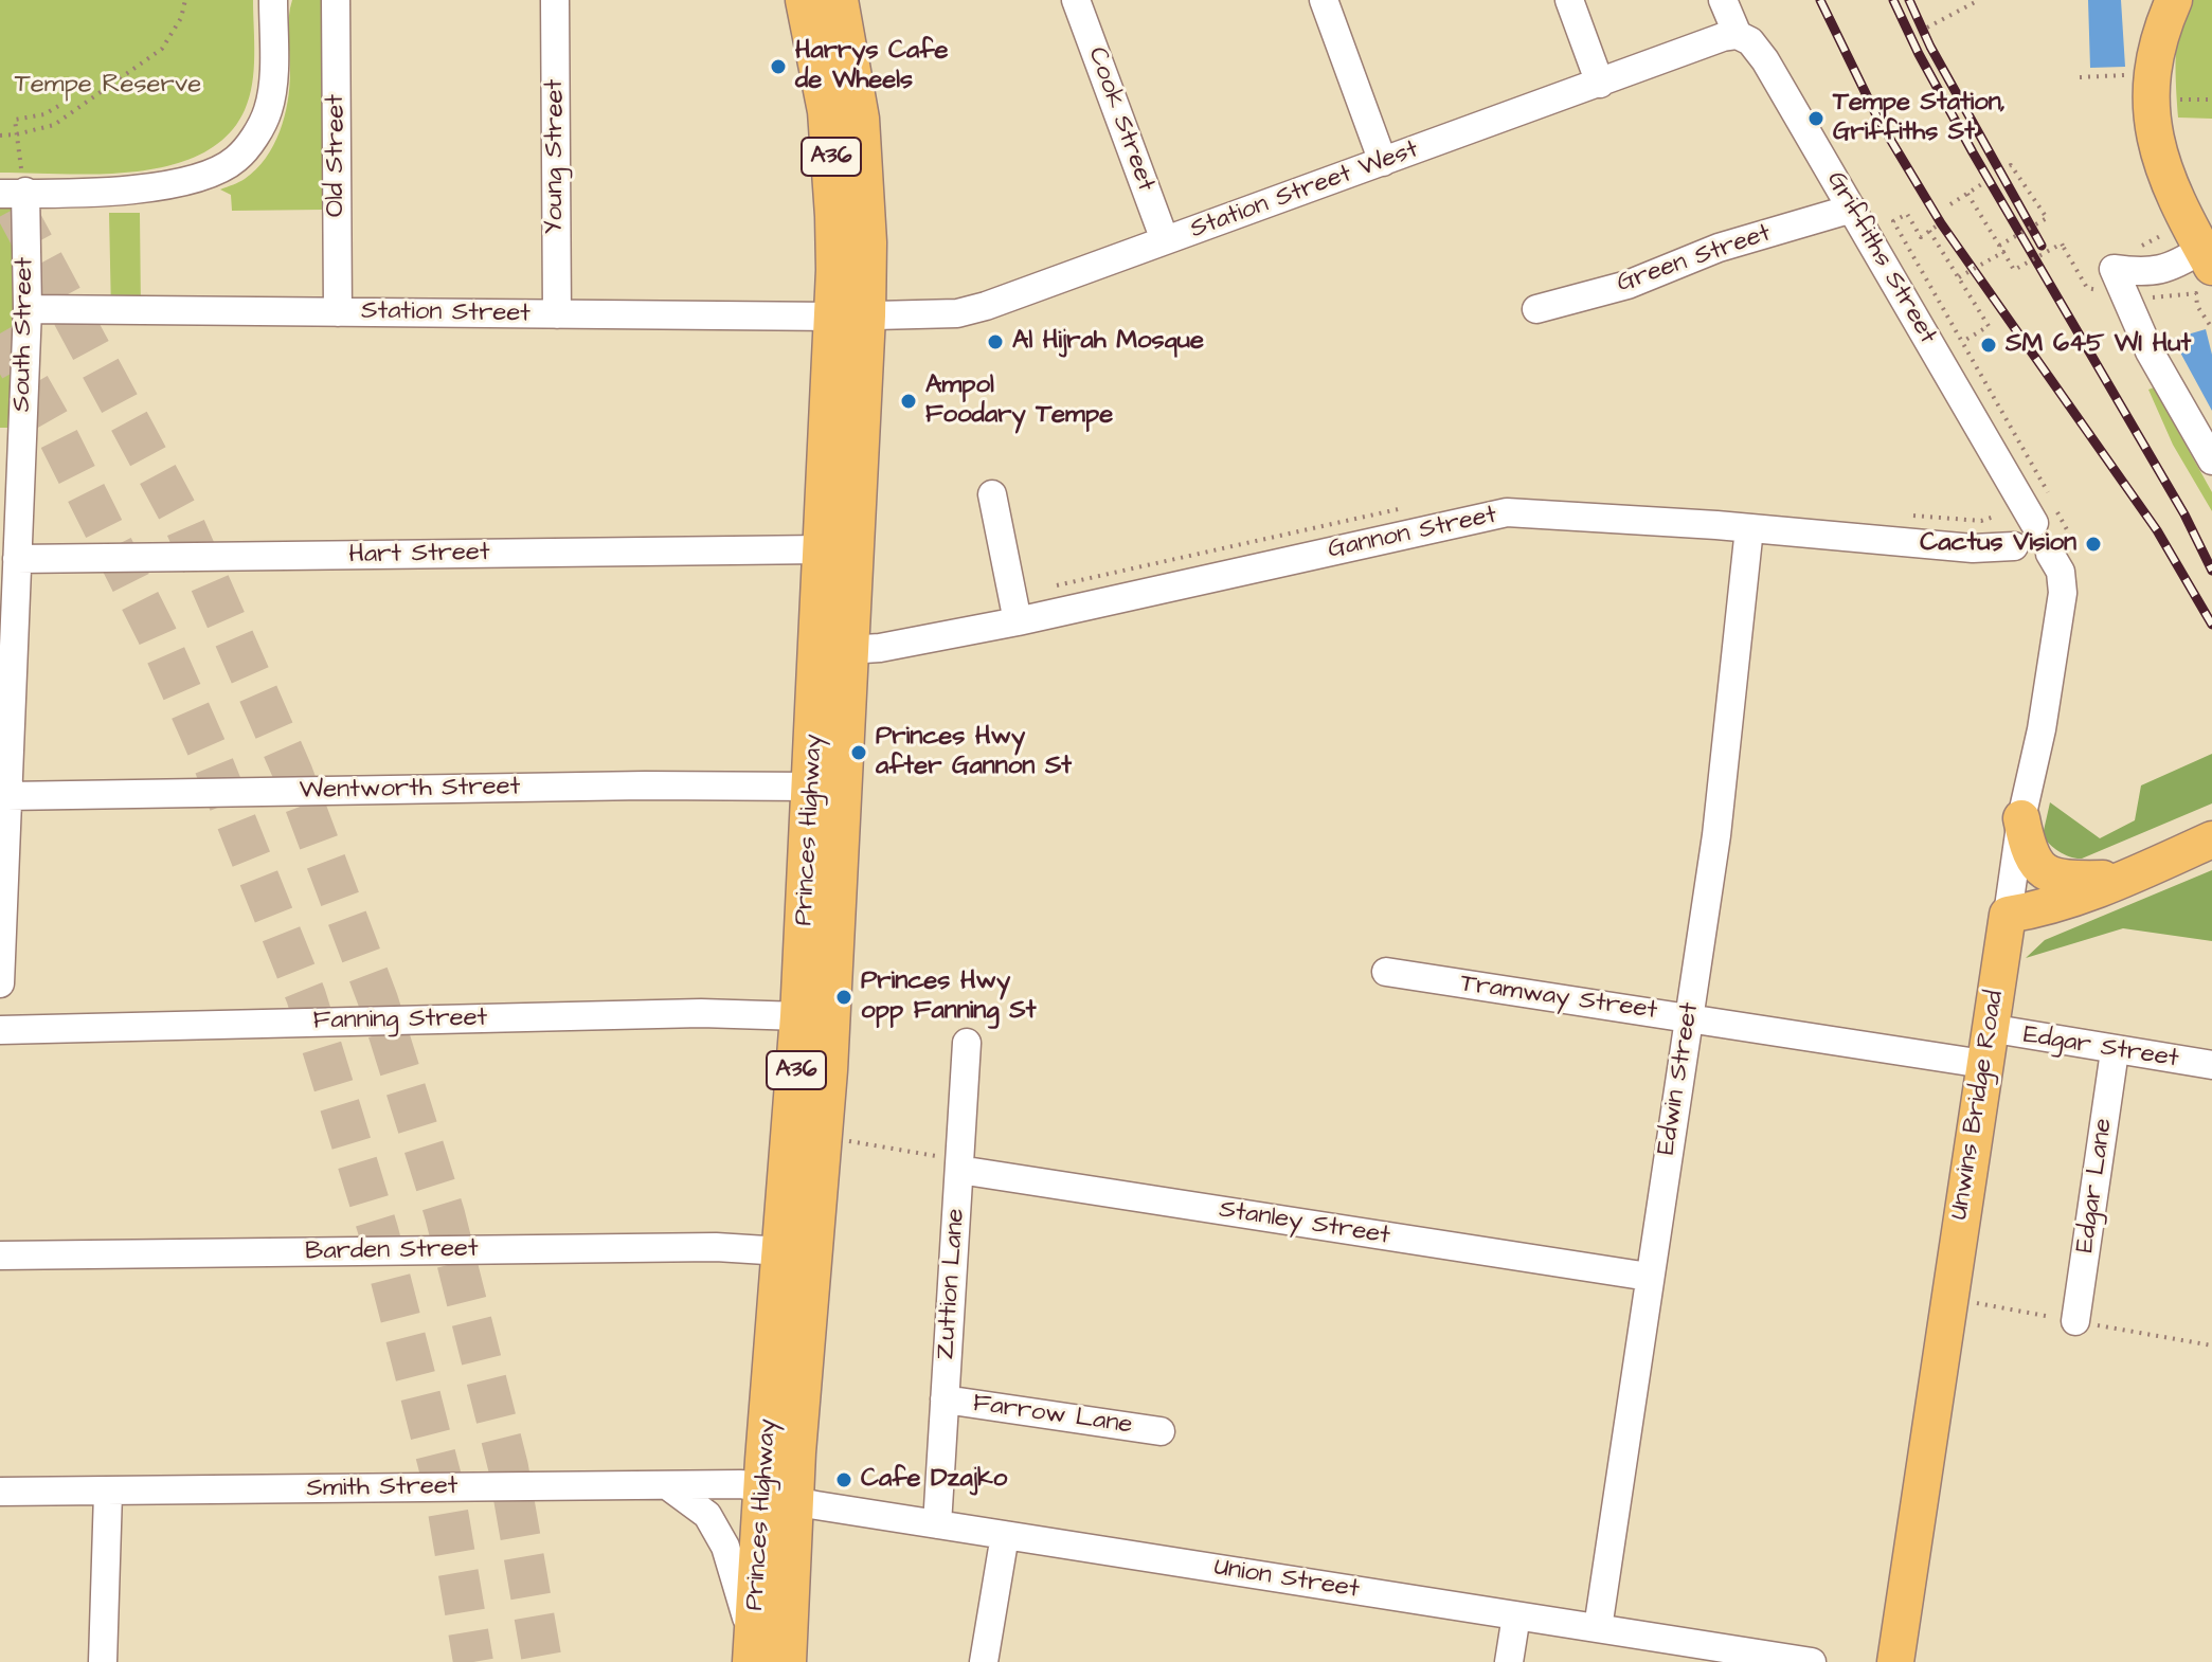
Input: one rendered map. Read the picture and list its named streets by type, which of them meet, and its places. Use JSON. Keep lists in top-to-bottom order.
{
  "streets": {
    "highway": ["A36", "Princes Highway"],
    "main road": ["Unwins Bridge Road"],
    "street": [
      "Cook Street",
      "Old Street",
      "Young Street",
      "Station Street West",
      "Griffiths Street",
      "Green Street",
      "Station Street",
      "South Street",
      "Gannon Street",
      "Hart Street",
      "Wentworth Street",
      "Tramway Street",
      "Fanning Street",
      "Edgar Street",
      "Edwin Street",
      "Edgar Lane",
      "Stanley Street",
      "Barden Street",
      "Zuttion Lane",
      "Farrow Lane",
      "Smith Street",
      "Union Street"
    ]
  },
  "crossings": [
    ["Cook Street", "Station Street West"],
    ["Old Street", "Station Street"],
    ["Young Street", "Station Street"],
    ["Station Street West", "Griffiths Street"],
    ["Station Street West", "Station Street"],
    ["Station Street West", "Princes Highway"],
    ["Griffiths Street", "Green Street"],
    ["Griffiths Street", "Gannon Street"],
    ["Griffiths Street", "Unwins Bridge Road"],
    ["Station Street", "South Street"],
    ["Station Street", "Princes Highway"],
    ["South Street", "Hart Street"],
    ["South Street", "Wentworth Street"],
    ["Gannon Street", "Princes Highway"],
    ["Gannon Street", "Edwin Street"],
    ["Gannon Street", "Unwins Bridge Road"],
    ["Hart Street", "Princes Highway"],
    ["Wentworth Street", "Princes Highway"],
    ["Princes Highway", "Fanning Street"],
    ["Princes Highway", "Barden Street"],
    ["Princes Highway", "Smith Street"],
    ["Princes Highway", "Union Street"],
    ["Tramway Street", "Edwin Street"],
    ["Tramway Street", "Unwins Bridge Road"],
    ["Edgar Street", "Unwins Bridge Road"],
    ["Edgar Street", "Edgar Lane"],
    ["Edwin Street", "Stanley Street"],
    ["Edwin Street", "Union Street"],
    ["Stanley Street", "Zuttion Lane"],
    ["Zuttion Lane", "Farrow Lane"],
    ["Zuttion Lane", "Union Street"],
    ["Smith Street", "Union Street"]
  ],
  "parks": ["Tempe Reserve"],
  "places": [
    "Harrys Cafe de Wheels",
    "Tempe Station, Griffiths St",
    "Al Hijrah Mosque",
    "SM 645 WI Hut",
    "Ampol Foodary Tempe",
    "Cactus Vision",
    "Princes Hwy after Gannon St",
    "Princes Hwy opp Fanning St",
    "Cafe Dzajko"
  ]
}
